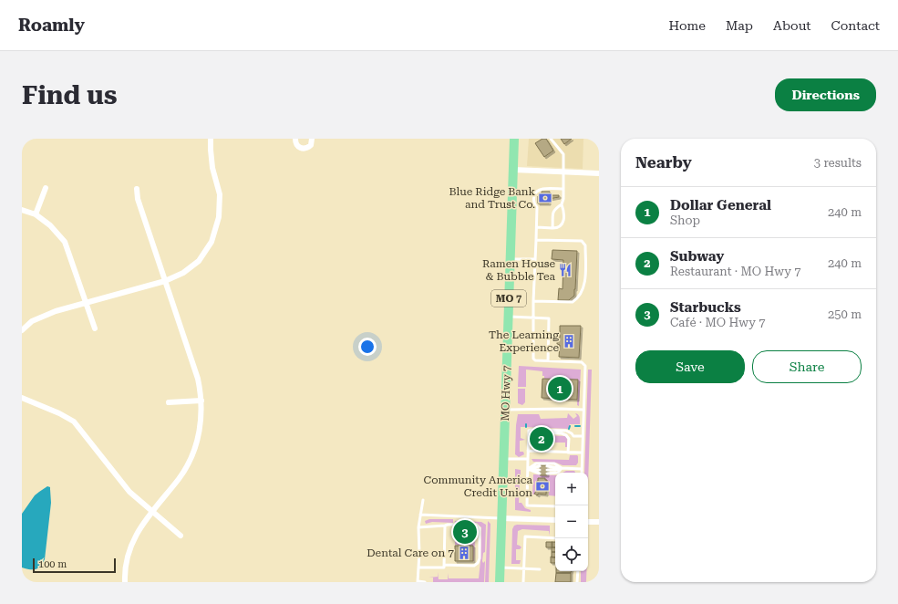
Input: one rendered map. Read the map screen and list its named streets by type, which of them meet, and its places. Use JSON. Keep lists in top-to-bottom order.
{
  "streets": {
    "main road": ["MO 7", "MO Hwy 7"]
  },
  "places": {
    "bank": ["Blue Ridge Bank and Trust Co.", "Community America Credit Union"],
    "restaurant": ["Ramen House & Bubble Tea"],
    "building": ["The Learning Experience", "Dental Care on 7"]
  },
  "scale_bar": "100 m",
  "page": {
    "header": "Roamly",
    "nav": [
      "Home",
      "Map",
      "About",
      "Contact"
    ],
    "buttons": [
      "Directions",
      ["Save", "Share"]
    ],
    "title": "Find us",
    "heading": ["Nearby", "3 results"],
    "list": [
      {
        "mark": "1",
        "name": "Dollar General",
        "note": "Shop",
        "value": "240 m"
      },
      {
        "mark": "2",
        "name": "Subway",
        "note": "Restaurant · MO Hwy 7",
        "value": "240 m"
      },
      {
        "mark": "3",
        "name": "Starbucks",
        "note": "Café · MO Hwy 7",
        "value": "250 m"
      }
    ],
    "pins": ["1", "2", "3"],
    "map_buttons": ["+", "−"],
    "scale": "100 m"
  }
}
